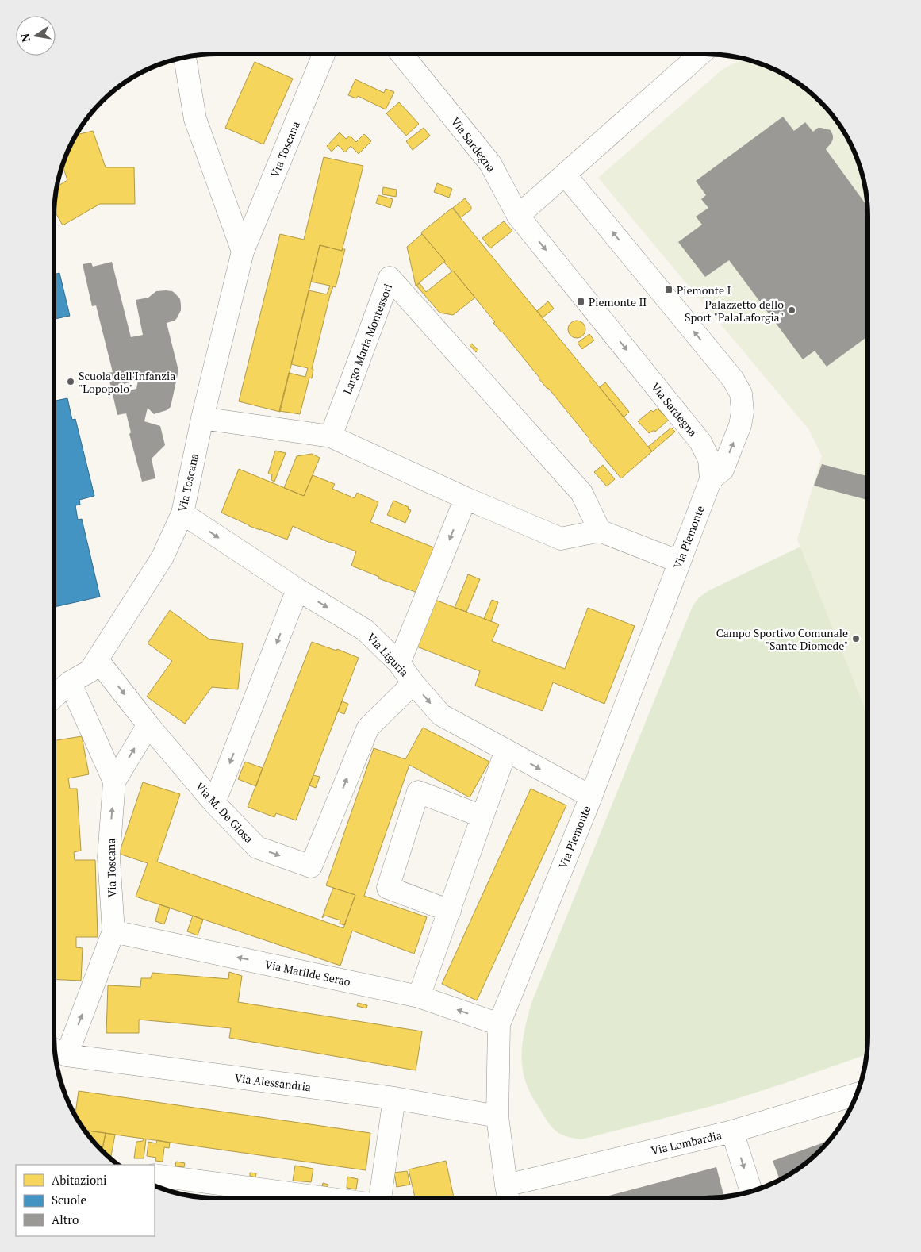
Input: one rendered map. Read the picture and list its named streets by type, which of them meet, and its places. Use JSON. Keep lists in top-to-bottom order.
{
  "streets": {
    "street": [
      "Via Sardegna",
      "Via Toscana",
      "Largo Maria Montessori",
      "Via Piemonte",
      "Via Liguria",
      "Via M. De Giosa",
      "Via Matilde Serao",
      "Via Alessandria",
      "Via Lombardia"
    ]
  },
  "crossings": [
    ["Via Sardegna", "Via Piemonte"],
    ["Via Toscana", "Via Liguria"],
    ["Via Toscana", "Via M. De Giosa"],
    ["Via Toscana", "Via Matilde Serao"],
    ["Via Toscana", "Via Alessandria"],
    ["Via Piemonte", "Via Liguria"],
    ["Via Piemonte", "Via Matilde Serao"],
    ["Via Piemonte", "Via Alessandria"],
    ["Via Piemonte", "Via Lombardia"],
    ["Via Liguria", "Via M. De Giosa"]
  ],
  "one_way": ["Via Sardegna", "Via Matilde Serao"],
  "places": {
    "transit": ["Piemonte I", "Piemonte II"],
    "other": ["Palazzetto dello Sport \"PalaLaforgia\"", "Scuola dell'Infanzia \"Lopopolo\"", "Campo Sportivo Comunale \"Sante Diomede\""]
  },
  "legend": ["Abitazioni", "Scuole", "Altro"],
  "north": "left"
}
